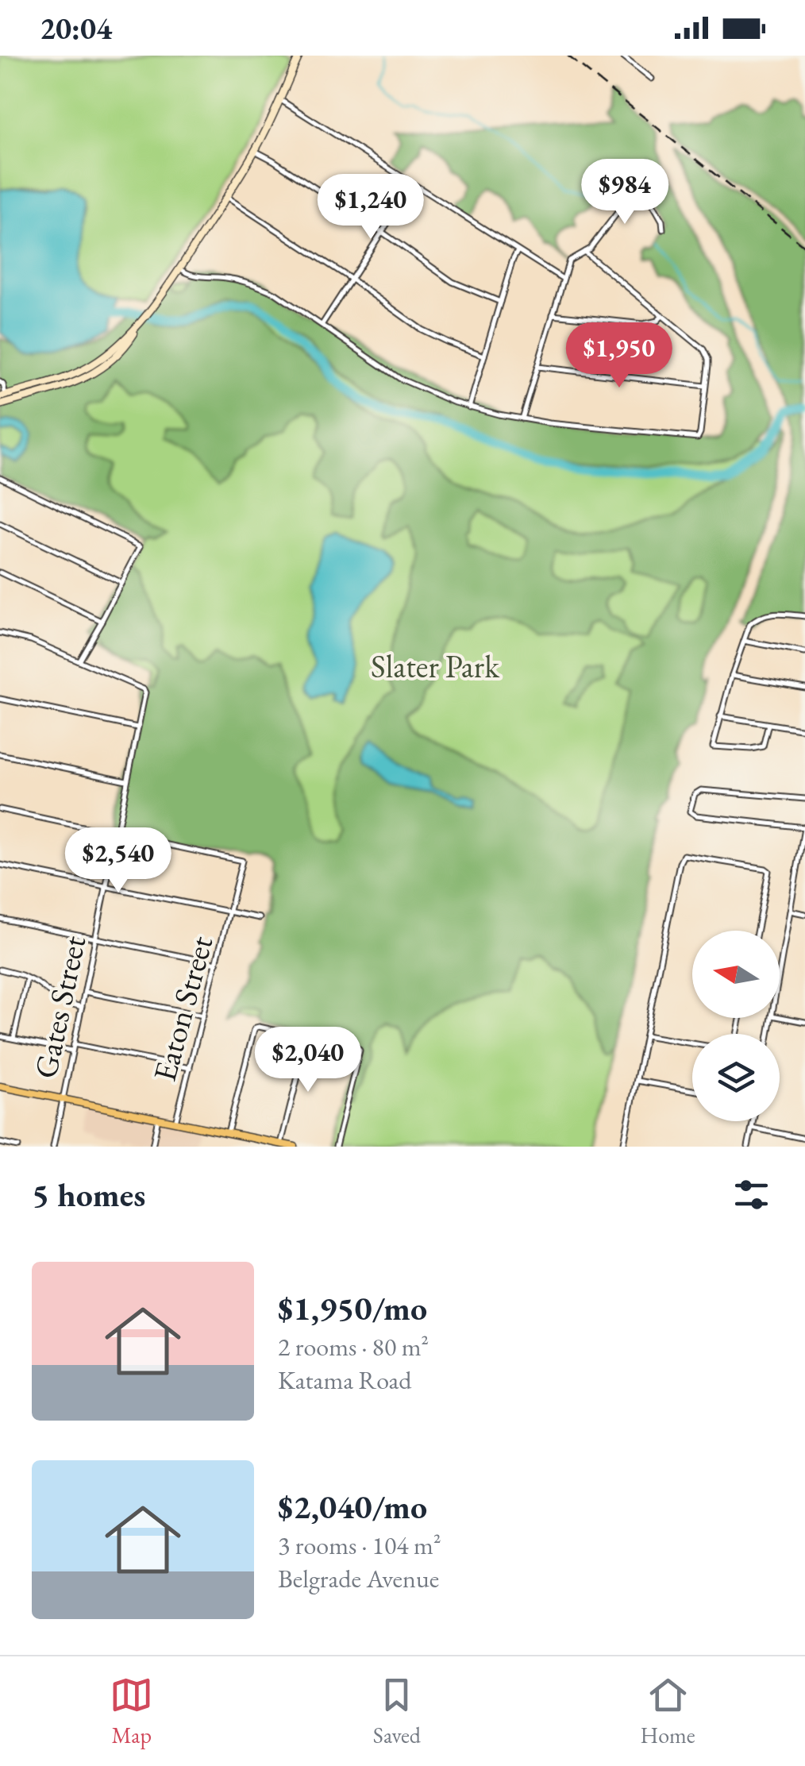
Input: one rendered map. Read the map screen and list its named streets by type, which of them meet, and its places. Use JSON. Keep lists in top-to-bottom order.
{
  "streets": {
    "street": ["Gates Street", "Eaton Street"]
  },
  "crossings": [
    ["Gates Street", "Eaton Street"]
  ],
  "parks": ["Slater Park"],
  "north": "left",
  "page": {
    "status": "20:04",
    "price": [
      "$984",
      "$1,240",
      "$1,950",
      "$2,540",
      "$2,040"
    ],
    "heading": "5 homes",
    "list": [
      {
        "name": "$1,950/mo",
        "note": "2 rooms · 80 m² · Katama Road"
      },
      {
        "name": "$2,040/mo",
        "note": "3 rooms · 104 m² · Belgrade Avenue"
      }
    ],
    "tabs": ["Map", "Saved", "Home"]
  }
}
